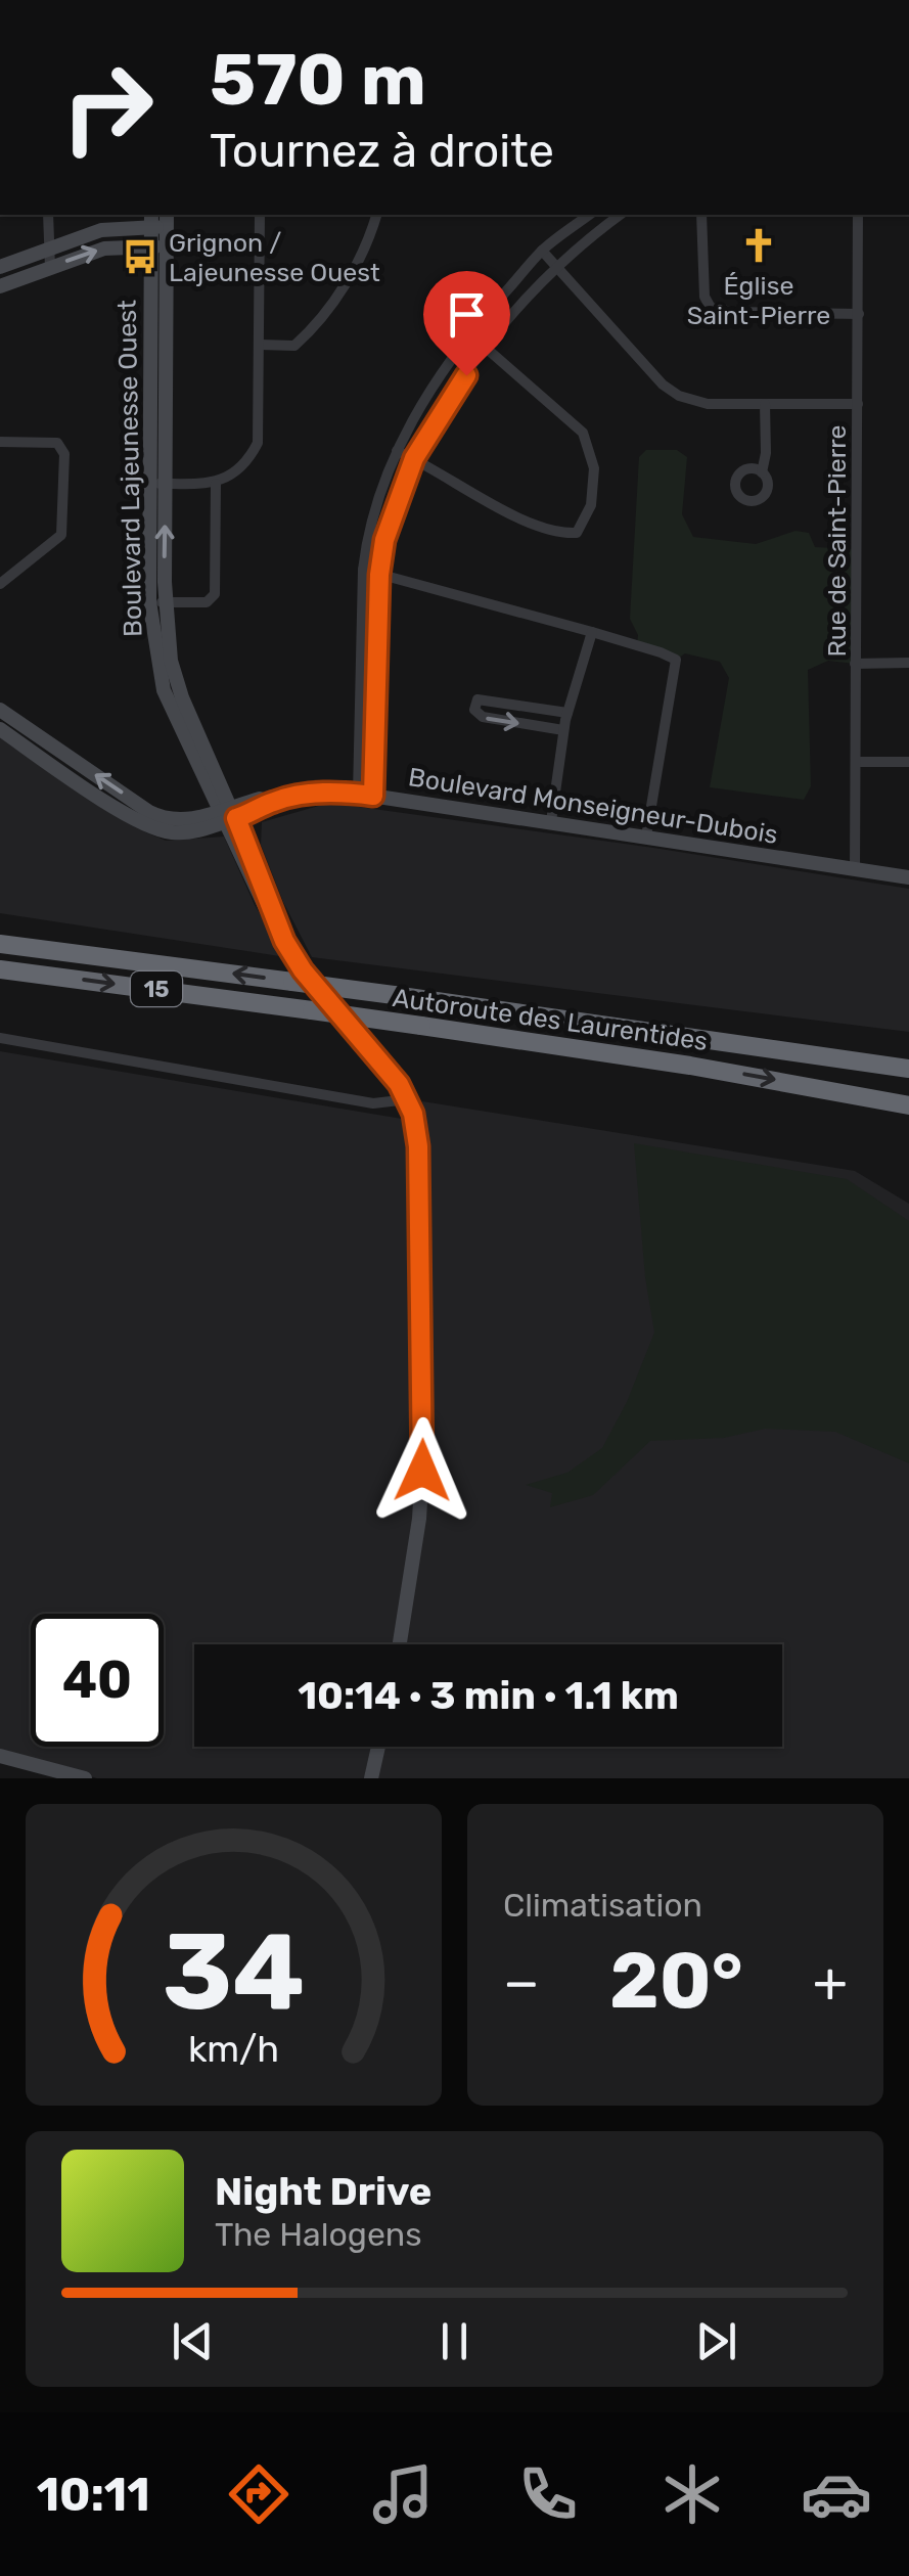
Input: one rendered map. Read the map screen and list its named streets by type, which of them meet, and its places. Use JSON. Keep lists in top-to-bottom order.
{
  "streets": {
    "highway": ["15", "Autoroute des Laurentides"],
    "street": ["Boulevard Lajeunesse Ouest", "Rue de Saint-Pierre", "Boulevard Monseigneur-Dubois"]
  },
  "crossings": [
    ["Boulevard Lajeunesse Ouest", "Boulevard Monseigneur-Dubois"],
    ["Rue de Saint-Pierre", "Boulevard Monseigneur-Dubois"]
  ],
  "places": {
    "church": ["Église Saint-Pierre"],
    "bus stop": ["Grignon / Lajeunesse Ouest"]
  },
  "page": {
    "turn": ["570 m", "Tournez à droite"],
    "limit": "40",
    "trip": "10:14 · 3 min · 1.1 km",
    "tile": "Climatisation",
    "heat": ["−", "20°", "+"],
    "song": ["Night Drive", "The Halogens"],
    "tabs": "10:11",
    "gauge": ["34", "km/h"]
  }
}
